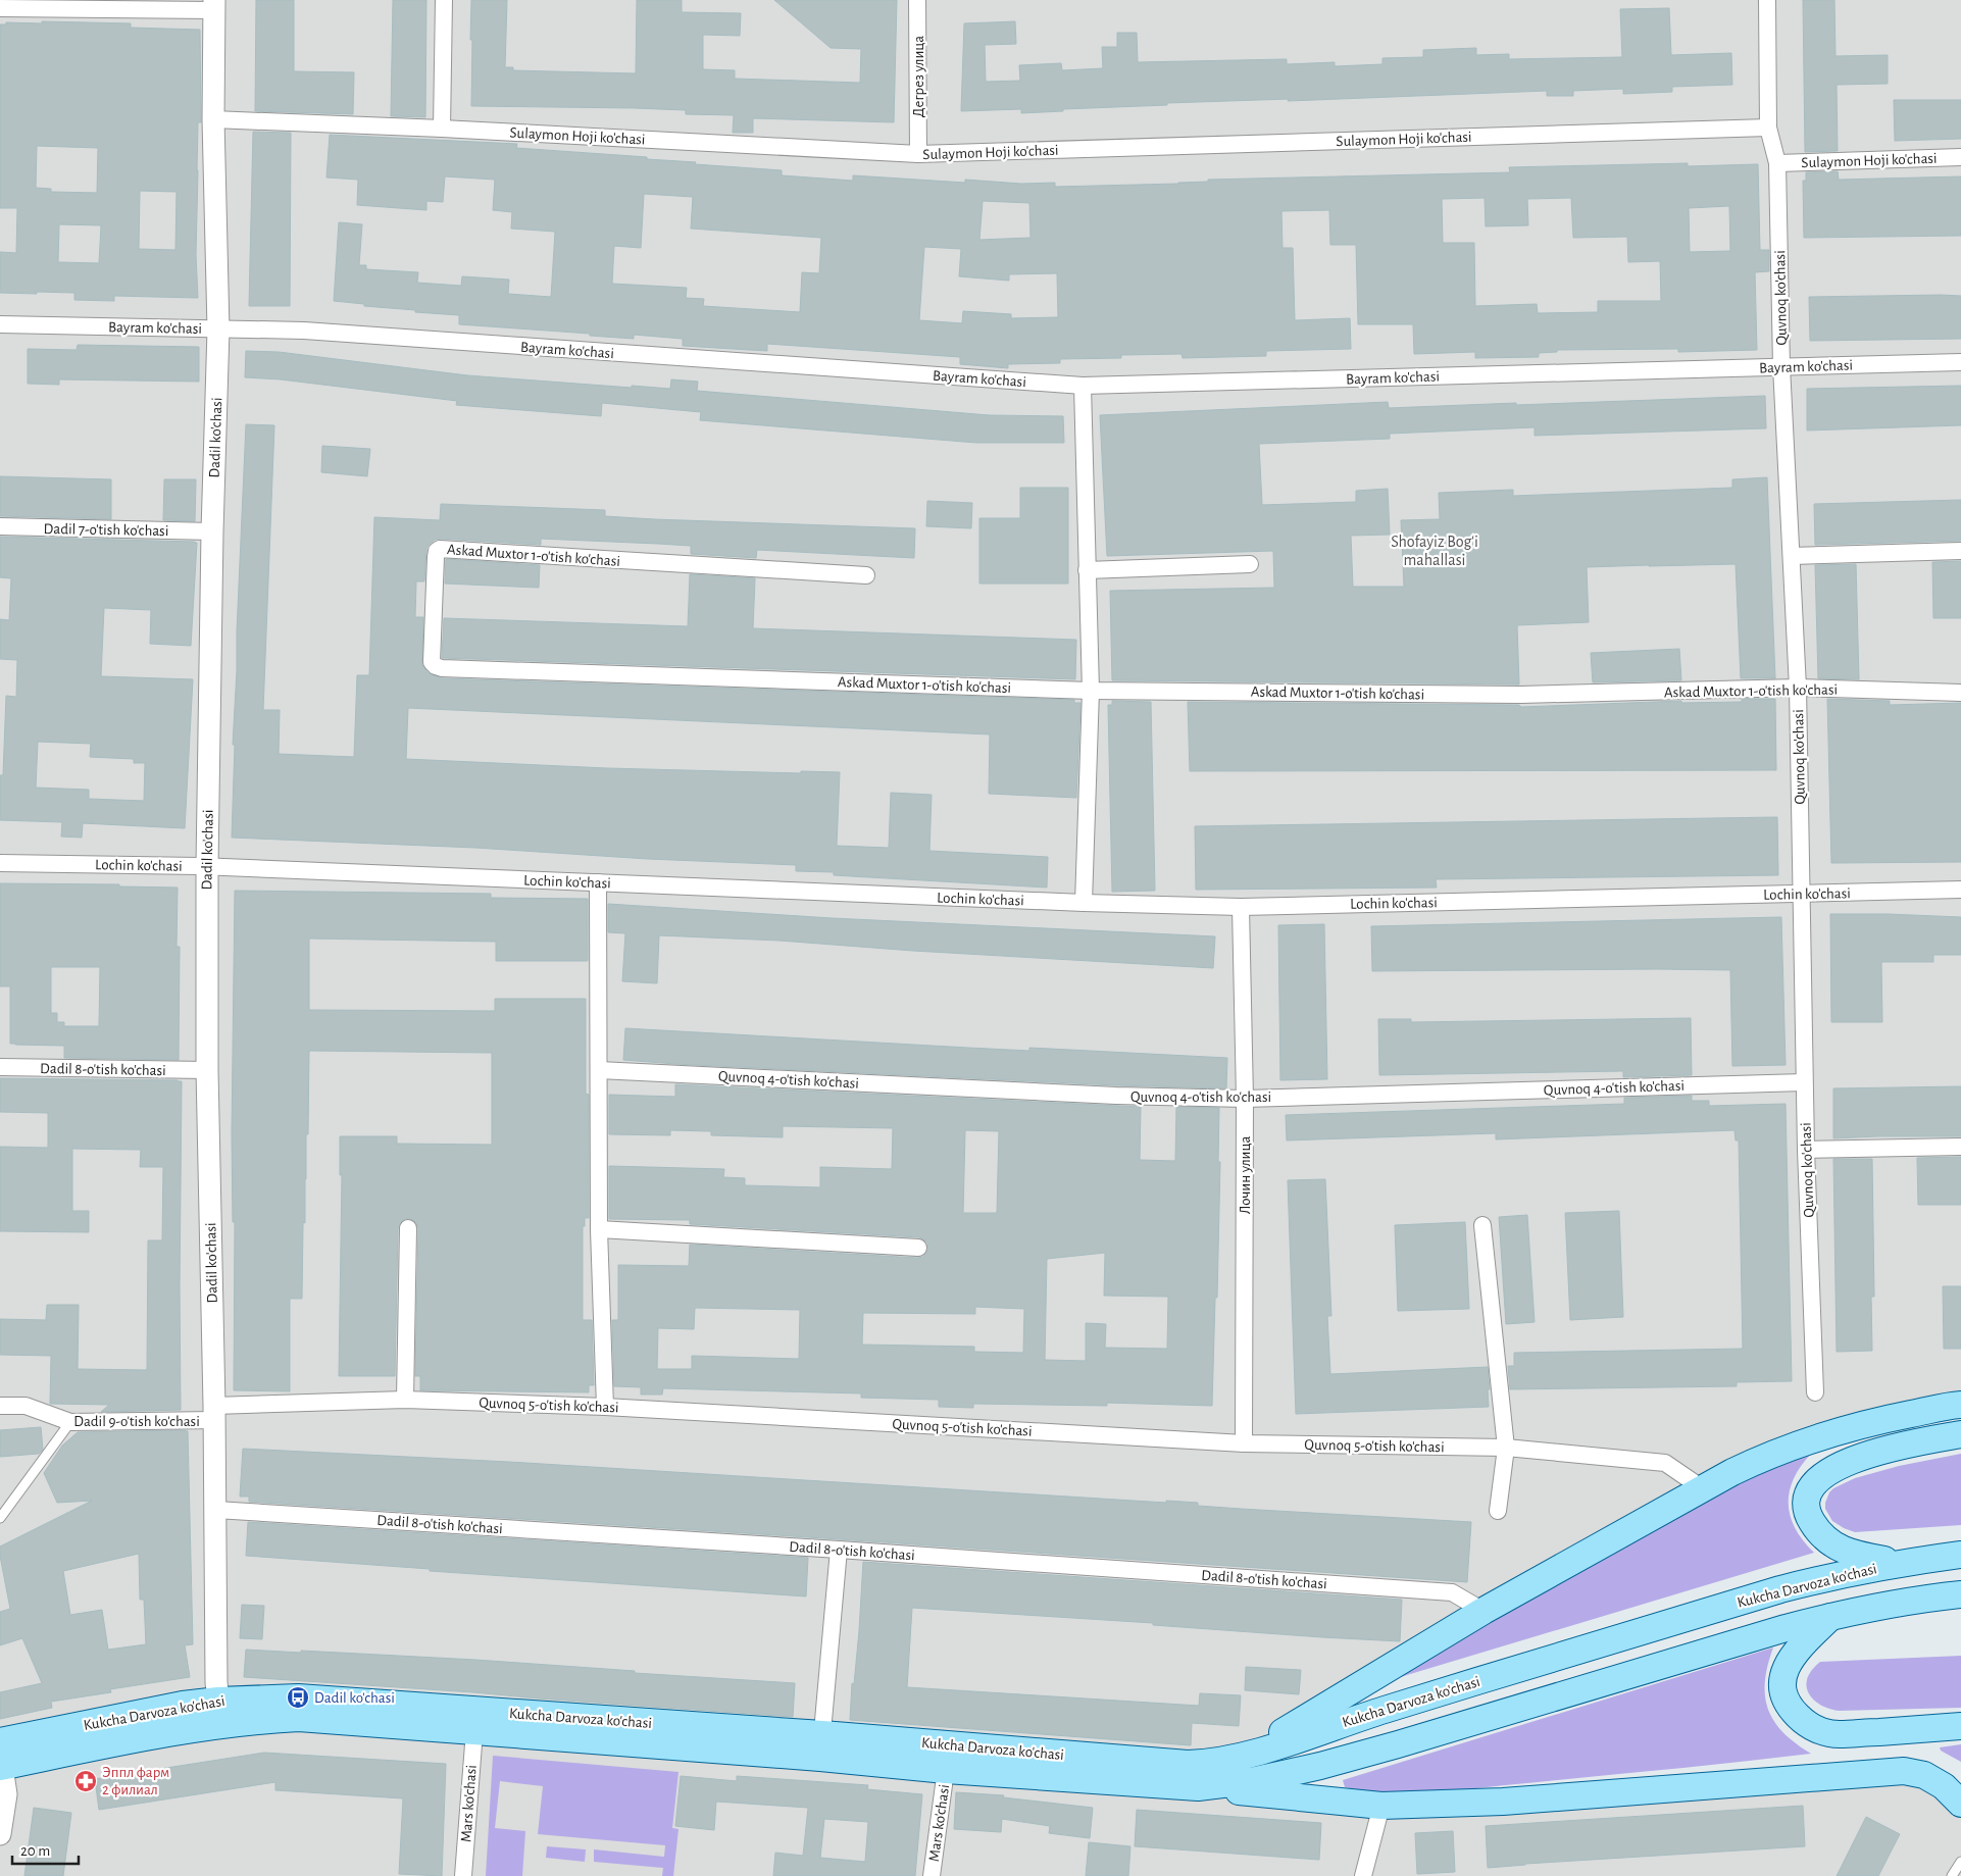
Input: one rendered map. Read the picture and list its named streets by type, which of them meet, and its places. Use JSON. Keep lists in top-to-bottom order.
{
  "streets": {
    "main road": ["Kukcha Darvoza ko'chasi"],
    "street": [
      "Дегрез улица",
      "Sulaymon Hoji ko'chasi",
      "Quvnoq ko'chasi",
      "Bayram ko'chasi",
      "Dadil ko'chasi",
      "Dadil 7-o'tish ko'chasi",
      "Askad Muxtor 1-o'tish ko'chasi",
      "Lochin ko'chasi",
      "Dadil 8-o'tish ko'chasi",
      "Quvnoq 4-o'tish ko'chasi",
      "Лочин улица",
      "Quvnoq 5-o'tish ko'chasi",
      "Dadil 9-o'tish ko'chasi",
      "Mars ko'chasi"
    ]
  },
  "crossings": [
    ["Дегрез улица", "Sulaymon Hoji ko'chasi"],
    ["Sulaymon Hoji ko'chasi", "Quvnoq ko'chasi"],
    ["Sulaymon Hoji ko'chasi", "Dadil ko'chasi"],
    ["Quvnoq ko'chasi", "Bayram ko'chasi"],
    ["Quvnoq ko'chasi", "Askad Muxtor 1-o'tish ko'chasi"],
    ["Quvnoq ko'chasi", "Lochin ko'chasi"],
    ["Quvnoq ko'chasi", "Quvnoq 4-o'tish ko'chasi"],
    ["Bayram ko'chasi", "Dadil ko'chasi"],
    ["Dadil ko'chasi", "Dadil 7-o'tish ko'chasi"],
    ["Dadil ko'chasi", "Lochin ko'chasi"],
    ["Dadil ko'chasi", "Dadil 8-o'tish ko'chasi"],
    ["Dadil ko'chasi", "Quvnoq 5-o'tish ko'chasi"],
    ["Dadil ko'chasi", "Dadil 9-o'tish ko'chasi"],
    ["Dadil ko'chasi", "Kukcha Darvoza ko'chasi"],
    ["Lochin ko'chasi", "Лочин улица"],
    ["Quvnoq 4-o'tish ko'chasi", "Лочин улица"],
    ["Лочин улица", "Quvnoq 5-o'tish ko'chasi"],
    ["Quvnoq 5-o'tish ko'chasi", "Dadil 9-o'tish ko'chasi"],
    ["Kukcha Darvoza ko'chasi", "Mars ko'chasi"]
  ],
  "districts": ["Shofayiz Bogʻi mahallasi"],
  "places": {
    "bus stop": ["Dadil ko'chasi"],
    "pharmacy": ["Эппл фарм 2 филиал"]
  },
  "scale_bar": "20 m"
}
